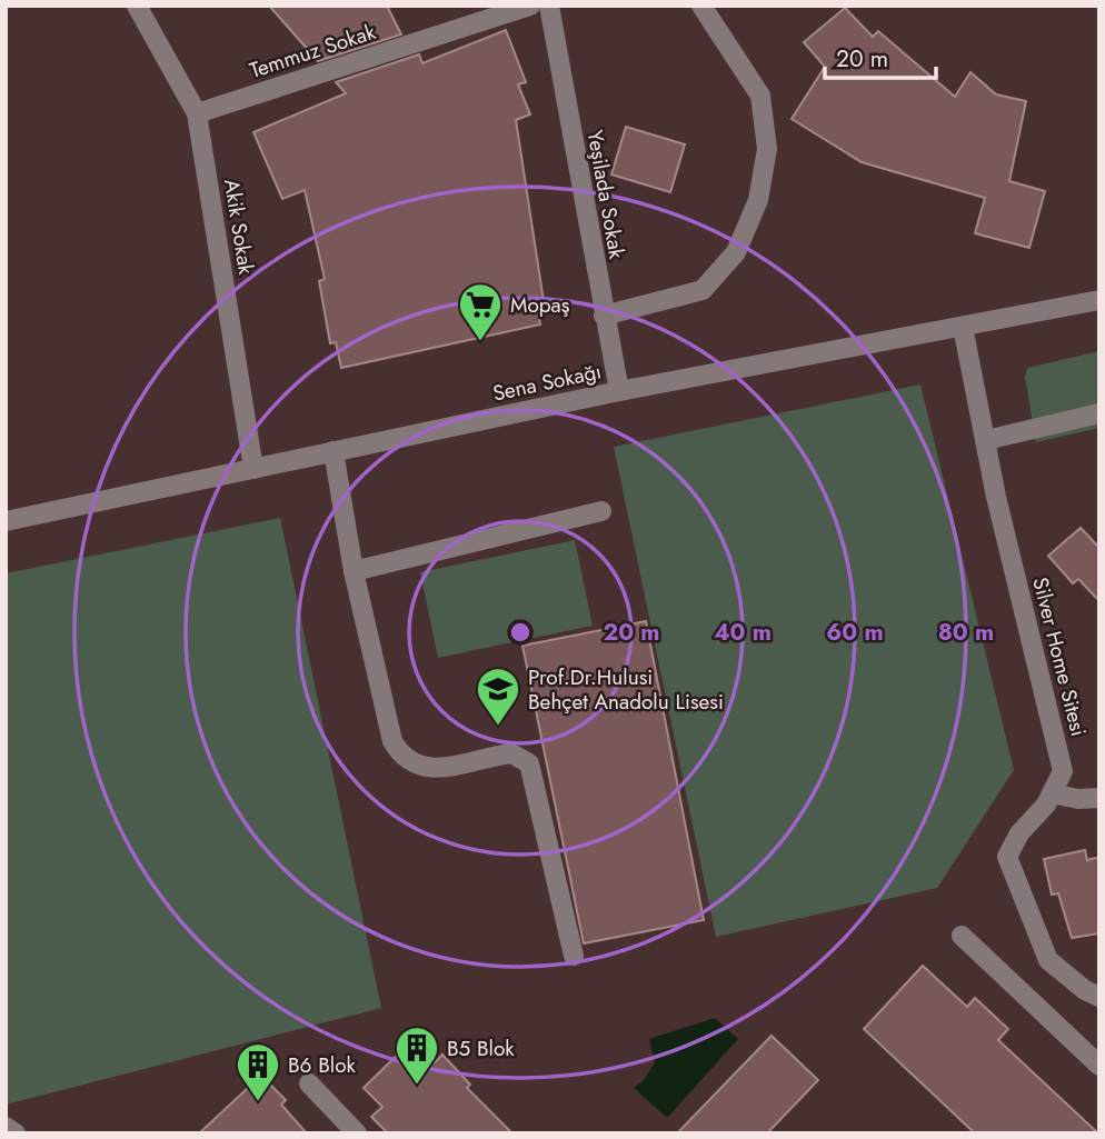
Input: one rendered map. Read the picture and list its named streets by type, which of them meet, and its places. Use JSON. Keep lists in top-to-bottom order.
{
  "streets": {
    "street": [
      "Temmuz Sokak",
      "Yeşilada Sokak",
      "Akik Sokak",
      "Sena Sokağı",
      "Silver Home Sitesi"
    ]
  },
  "crossings": [
    ["Temmuz Sokak", "Akik Sokak"],
    ["Yeşilada Sokak", "Sena Sokağı"],
    ["Akik Sokak", "Sena Sokağı"],
    ["Sena Sokağı", "Silver Home Sitesi"]
  ],
  "places": {
    "supermarket": ["Mopaş"],
    "school or university": ["Prof.Dr.Hulusi Behçet Anadolu Lisesi"],
    "building": ["B5 Blok", "B6 Blok"]
  },
  "scale_bar": "20 m",
  "rings": [
    "20 m",
    "40 m",
    "60 m",
    "80 m"
  ]
}
